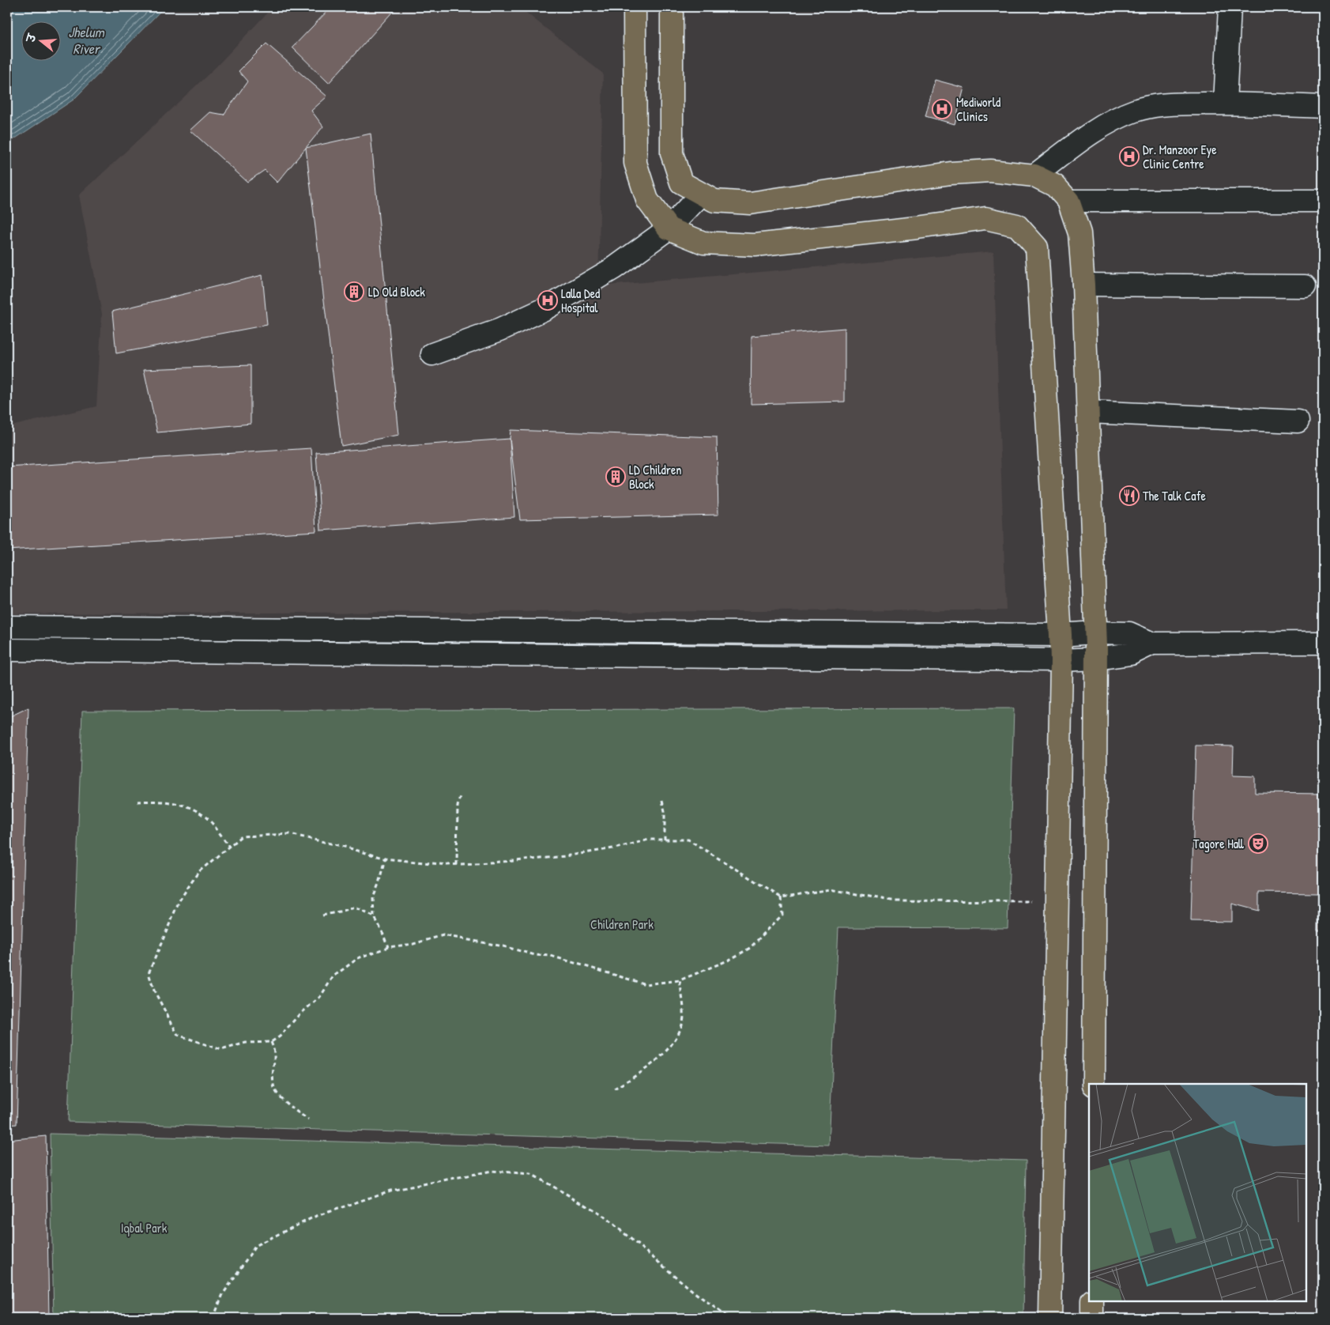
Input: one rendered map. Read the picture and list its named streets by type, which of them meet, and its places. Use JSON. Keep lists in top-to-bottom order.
{
  "water": ["Jhelum River"],
  "parks": ["Children Park", "Iqbal Park"],
  "places": {
    "hospital": ["Mediworld Clinics", "Dr. Manzoor Eye Clinic Centre", "Lalla Ded Hospital"],
    "building": ["LD Old Block", "LD Children Block"],
    "restaurant": ["The Talk Cafe"],
    "theatre": ["Tagore Hall"]
  },
  "north": "left"
}
